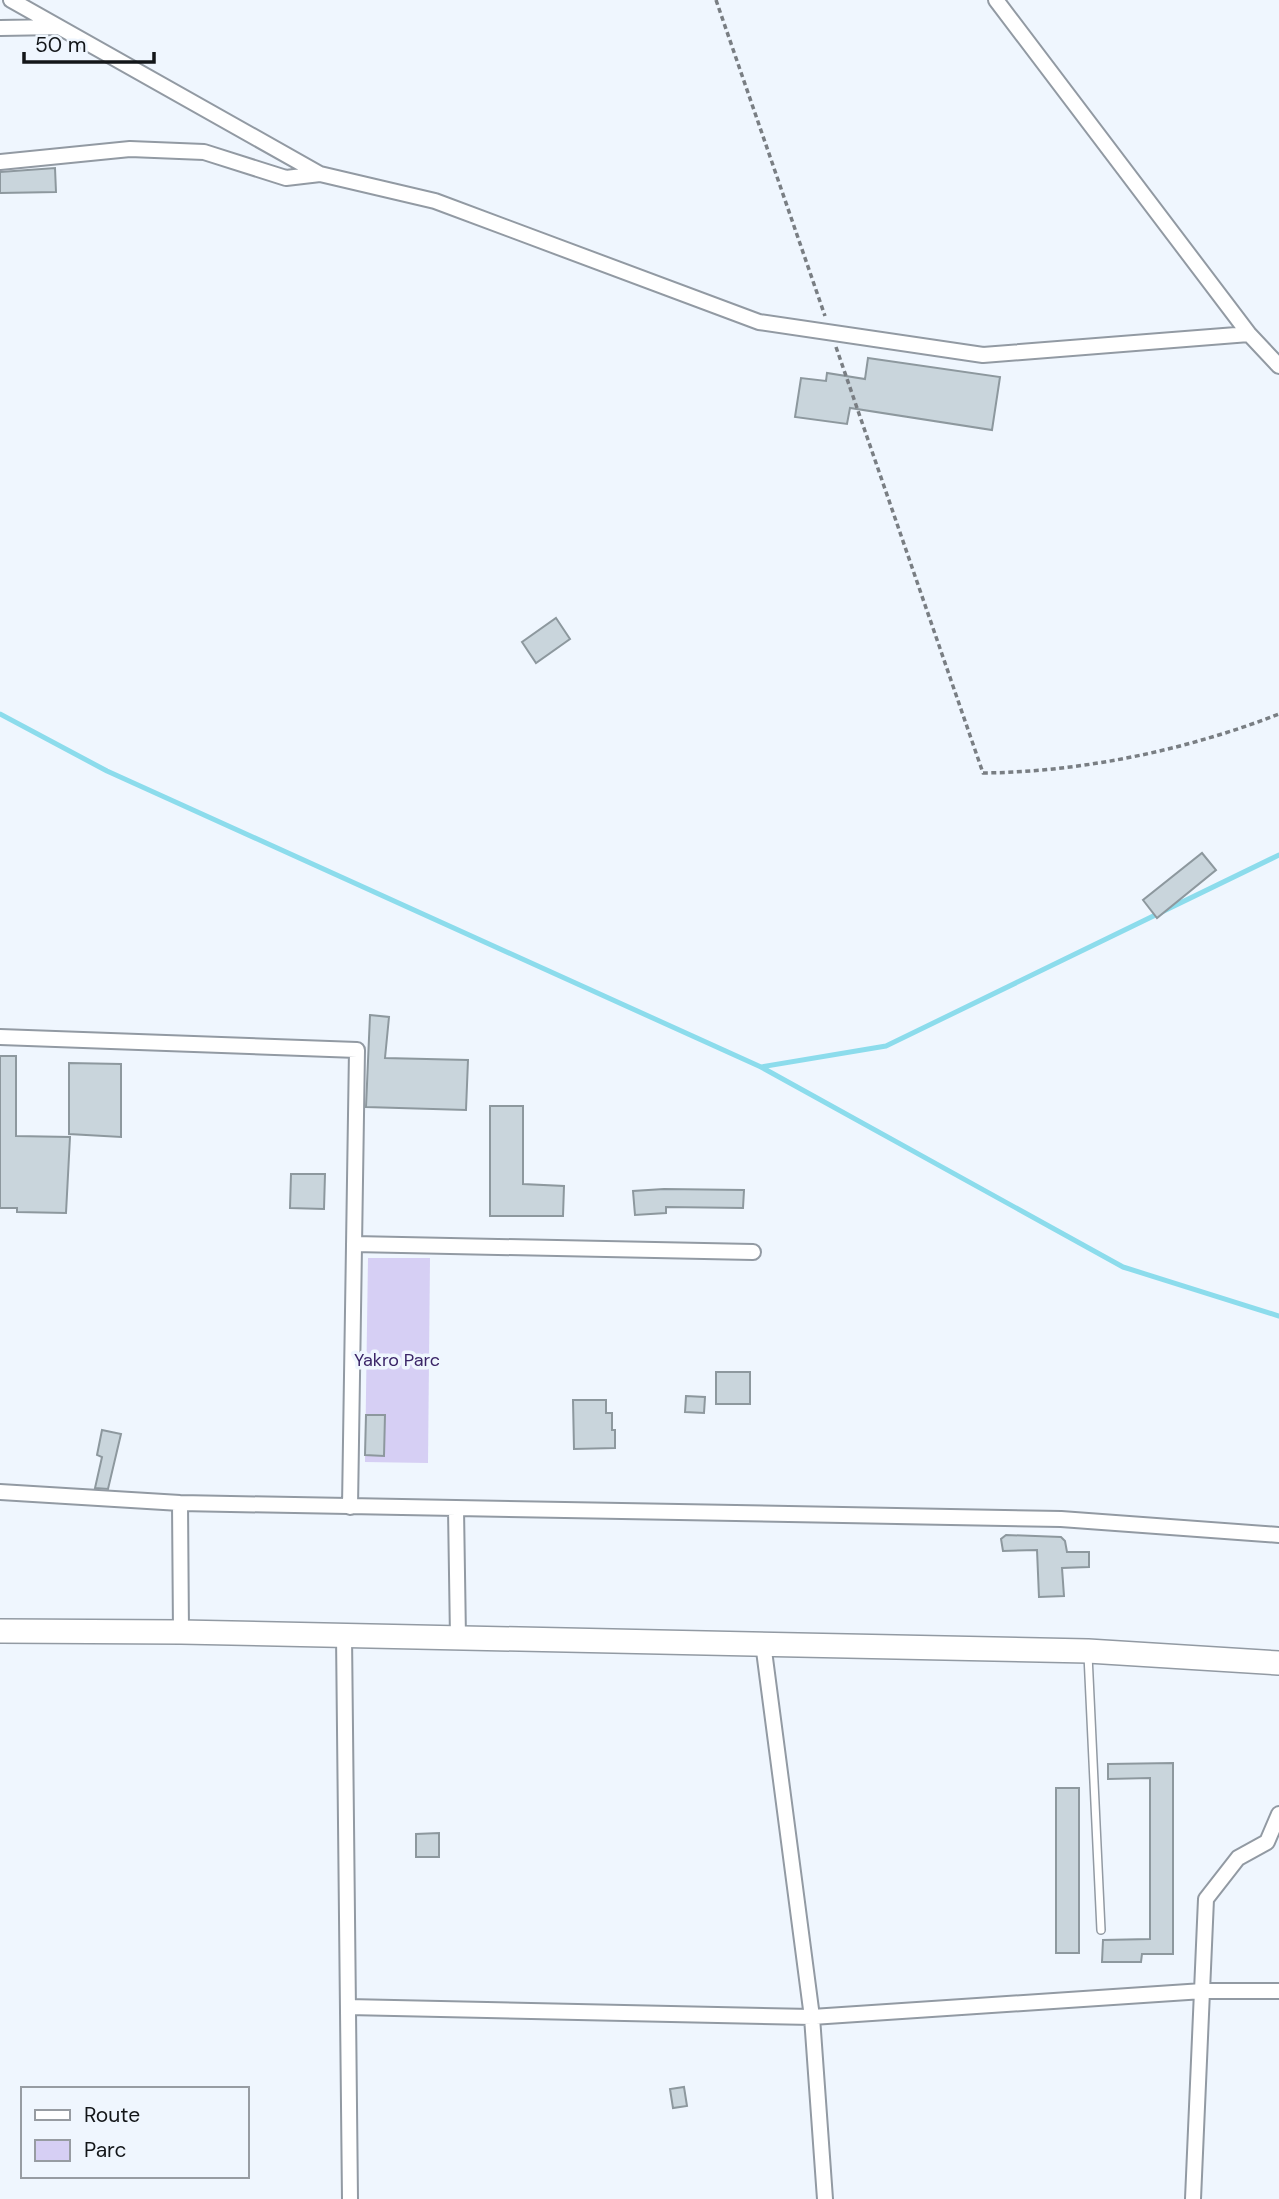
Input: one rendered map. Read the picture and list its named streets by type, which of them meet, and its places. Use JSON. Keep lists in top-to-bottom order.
{
  "parks": ["Yakro Parc"],
  "legend": ["Route", "Parc"],
  "scale_bar": "50 m"
}
